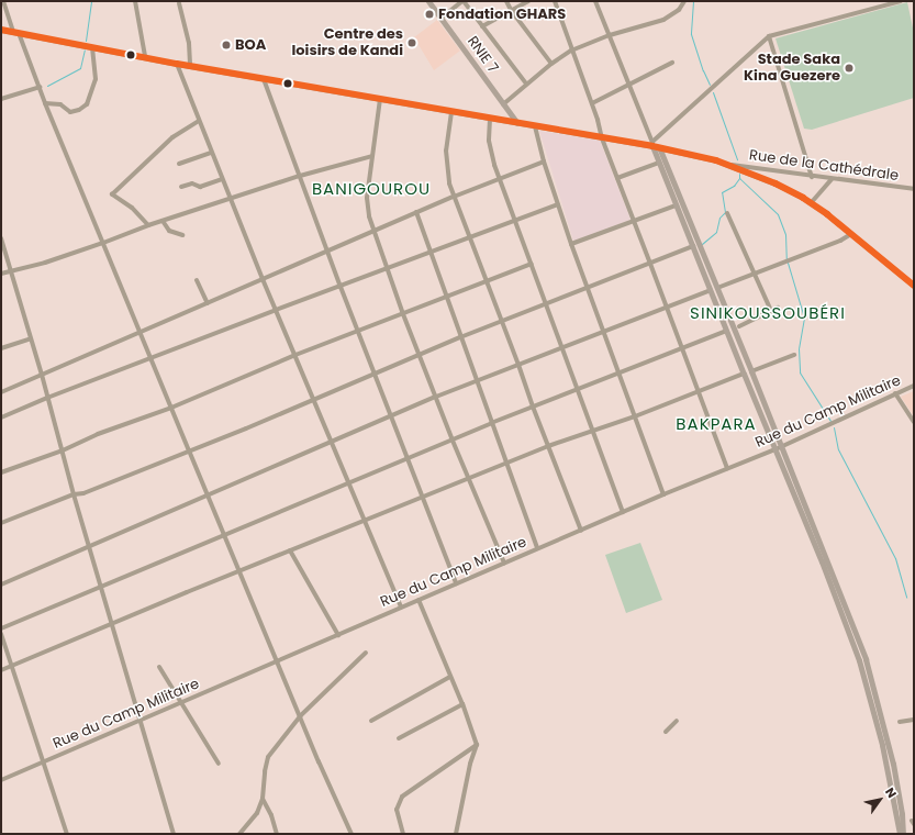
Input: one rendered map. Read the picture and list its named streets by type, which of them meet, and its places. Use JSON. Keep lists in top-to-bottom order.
{
  "streets": {
    "main road": ["RNIE 7"],
    "street": ["Rue de la Cathédrale", "Rue du Camp Militaire"]
  },
  "districts": ["BANIGOUROU", "SINIKOUSSOUBÉRI", "BAKPARA"],
  "places": [
    "Fondation GHARS",
    "Centre des loisirs de Kandi",
    "BOA",
    "Stade Saka Kina Guezere"
  ],
  "north": "top right"
}
